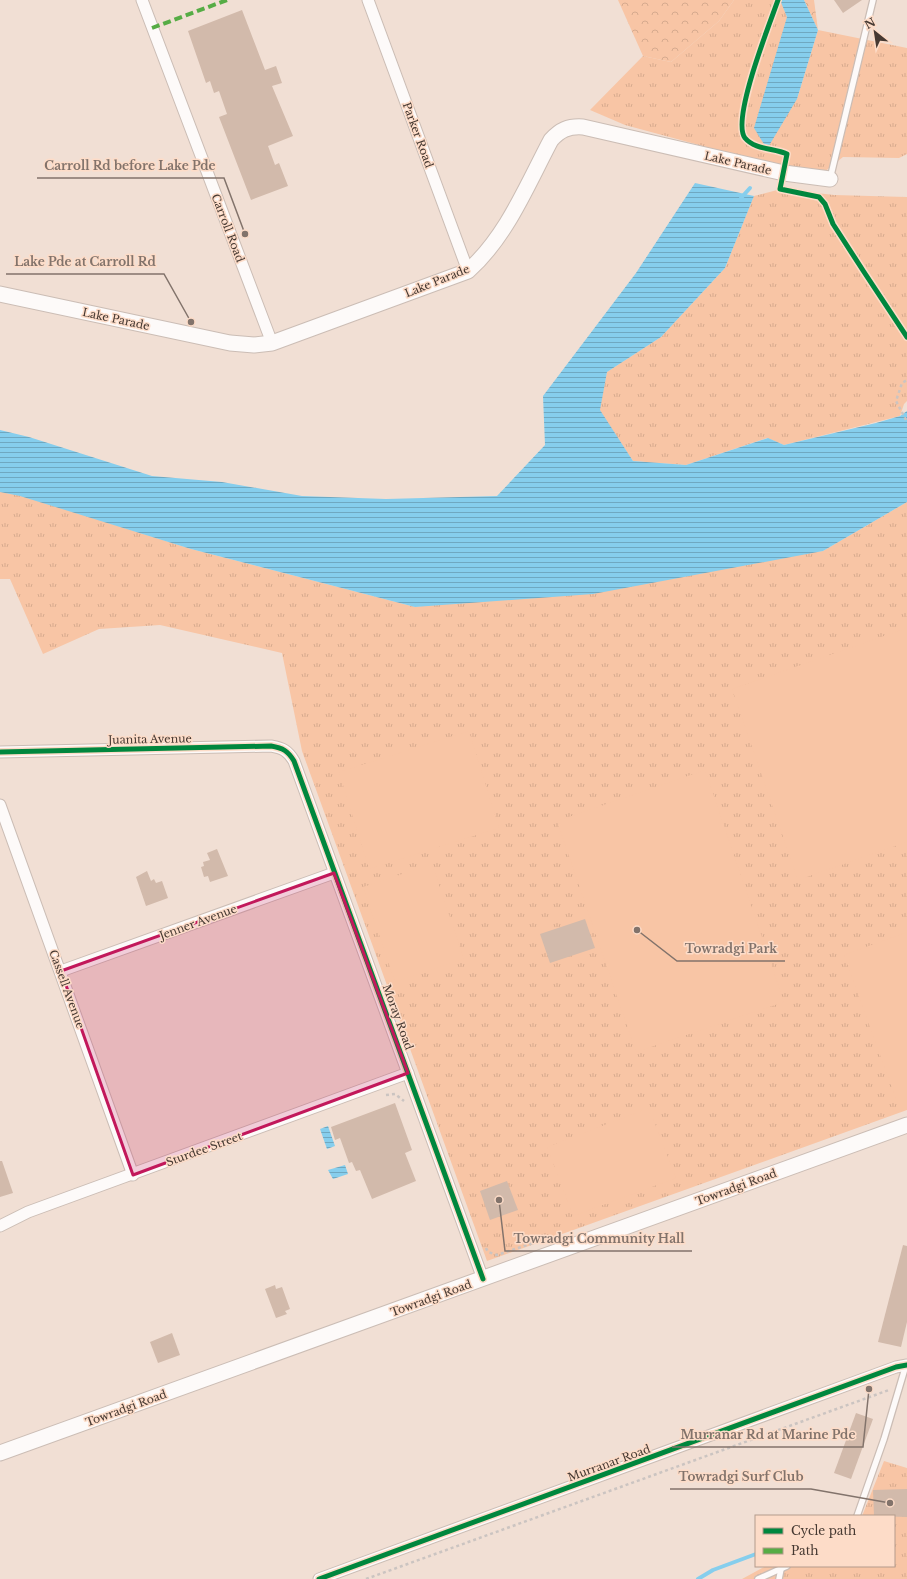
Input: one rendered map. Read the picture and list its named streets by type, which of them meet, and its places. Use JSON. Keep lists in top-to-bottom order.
{
  "streets": {
    "main road": ["Lake Parade", "Towradgi Road"],
    "street": [
      "Parker Road",
      "Carroll Road",
      "Juanita Avenue",
      "Jenner Avenue",
      "Cassell Avenue",
      "Moray Road",
      "Sturdee Street",
      "Murranar Road"
    ]
  },
  "crossings": [
    ["Parker Road", "Lake Parade"],
    ["Lake Parade", "Carroll Road"],
    ["Juanita Avenue", "Moray Road"],
    ["Jenner Avenue", "Cassell Avenue"],
    ["Jenner Avenue", "Moray Road"],
    ["Cassell Avenue", "Sturdee Street"],
    ["Moray Road", "Sturdee Street"],
    ["Moray Road", "Towradgi Road"]
  ],
  "places": [
    "Carroll Rd before Lake Pde",
    "Lake Pde at Carroll Rd",
    "Towradgi Park",
    "Towradgi Community Hall",
    "Murranar Rd at Marine Pde",
    "Towradgi Surf Club"
  ],
  "legend": ["Cycle path", "Path"],
  "north": "top left"
}
